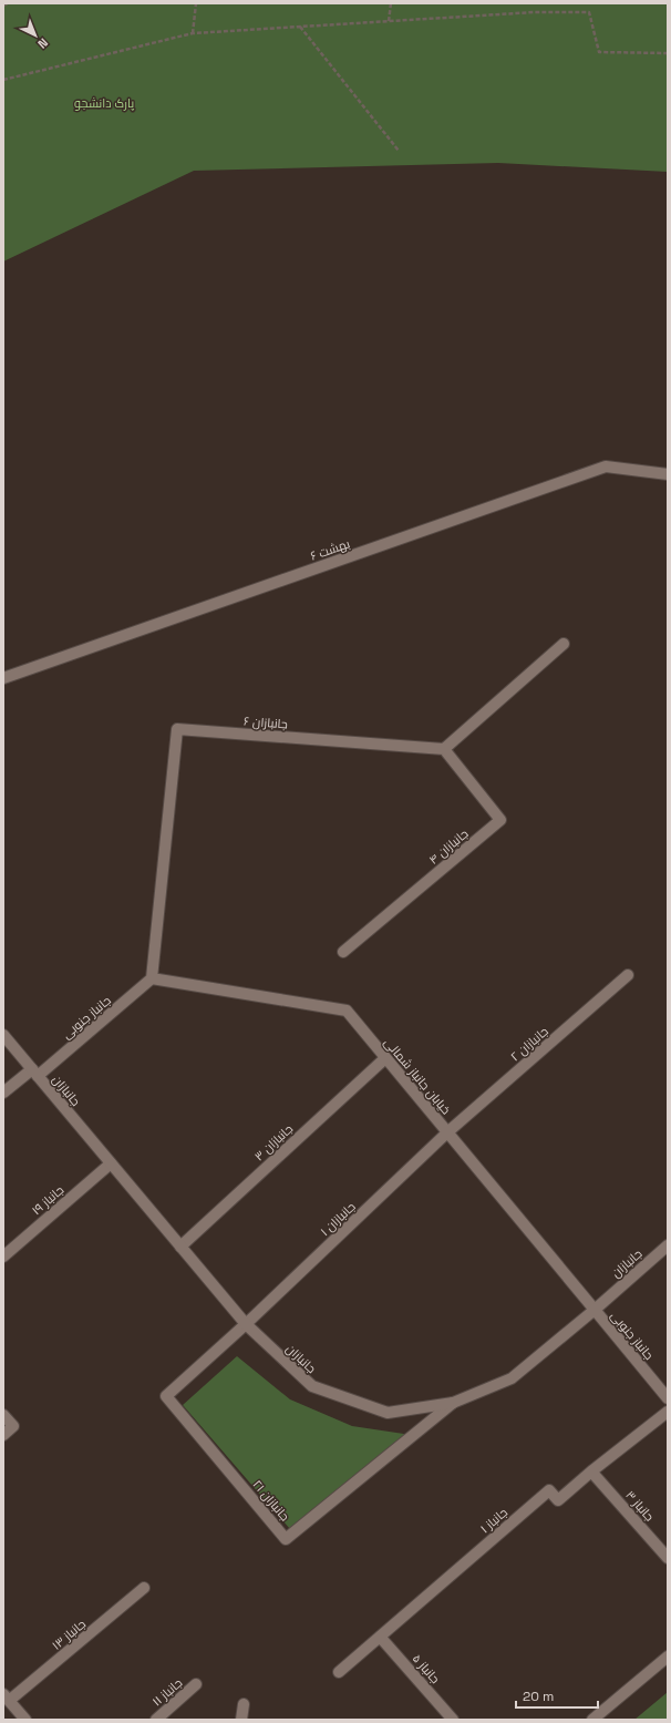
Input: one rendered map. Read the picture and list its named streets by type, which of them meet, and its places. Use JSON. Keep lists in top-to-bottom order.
{
  "streets": {
    "street": [
      "بهشت ۶",
      "جانبازان ۶",
      "جانبازان ۴",
      "جانباز جنوبی",
      "جانبازان ۲",
      "خیابان جانباز شمالی",
      "جانبازان",
      "جانبازان ۳",
      "جانباز ۱۹",
      "جانبازان ۱",
      "جانبازان ۲۱",
      "جانباز ۳",
      "جانباز ۱",
      "جانباز ۱۳",
      "جانباز ۵",
      "جانباز ۱۱"
    ]
  },
  "crossings": [
    ["جانبازان ۶", "جانبازان ۴"],
    ["جانبازان ۶", "جانباز جنوبی"],
    ["جانبازان ۶", "خیابان جانباز شمالی"],
    ["جانباز جنوبی", "خیابان جانباز شمالی"],
    ["جانباز جنوبی", "جانبازان"],
    ["جانبازان ۲", "خیابان جانباز شمالی"],
    ["جانبازان ۲", "جانبازان ۱"],
    ["خیابان جانباز شمالی", "جانبازان"],
    ["خیابان جانباز شمالی", "جانبازان ۳"],
    ["خیابان جانباز شمالی", "جانبازان ۱"],
    ["جانبازان", "جانبازان ۳"],
    ["جانبازان", "جانباز ۱۹"],
    ["جانبازان", "جانبازان ۱"],
    ["جانبازان", "جانبازان ۲۱"],
    ["جانبازان ۱", "جانبازان ۲۱"],
    ["جانباز ۳", "جانباز ۱"],
    ["جانباز ۱", "جانباز ۵"]
  ],
  "parks": ["پارک دانشجو"],
  "scale_bar": "20 m",
  "north": "bottom right"
}
